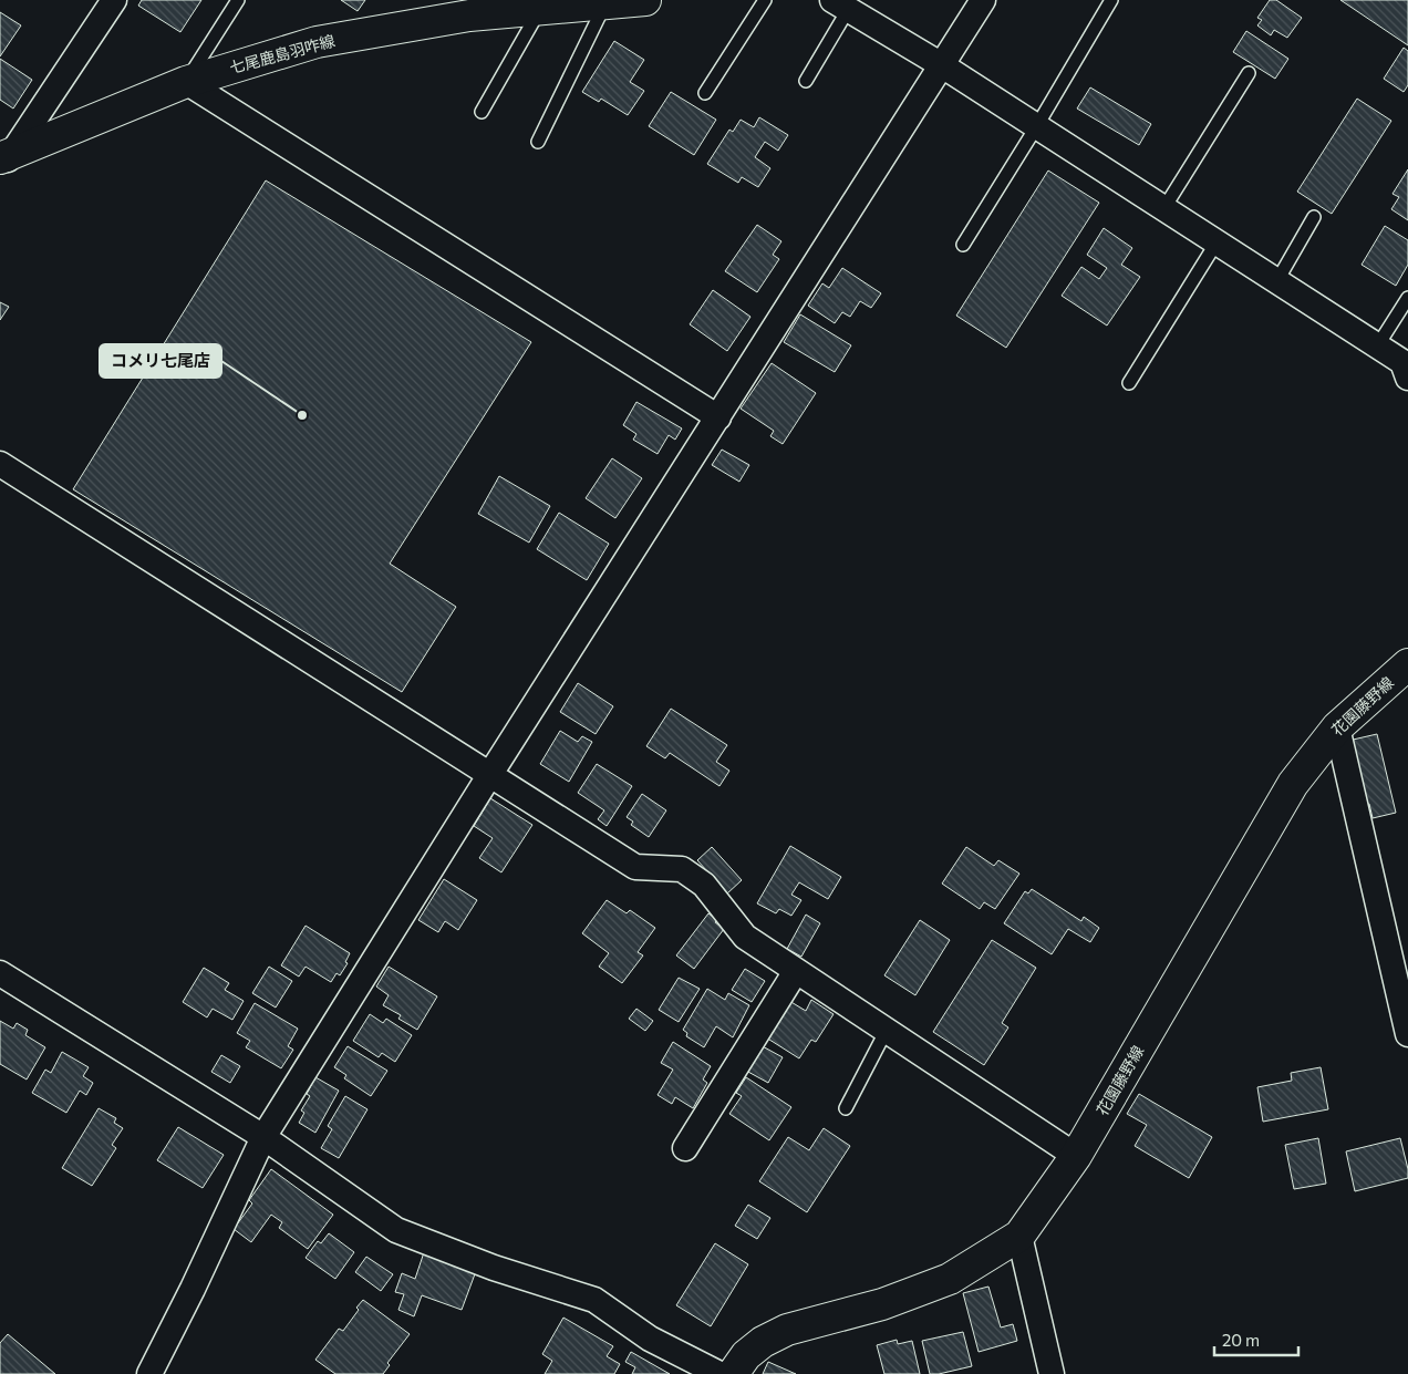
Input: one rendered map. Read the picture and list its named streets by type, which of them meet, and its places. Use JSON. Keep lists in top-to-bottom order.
{
  "streets": {
    "main road": ["七尾鹿島羽咋線", "花園藤野線"]
  },
  "places": ["コメリ七尾店"],
  "scale_bar": "20 m"
}
